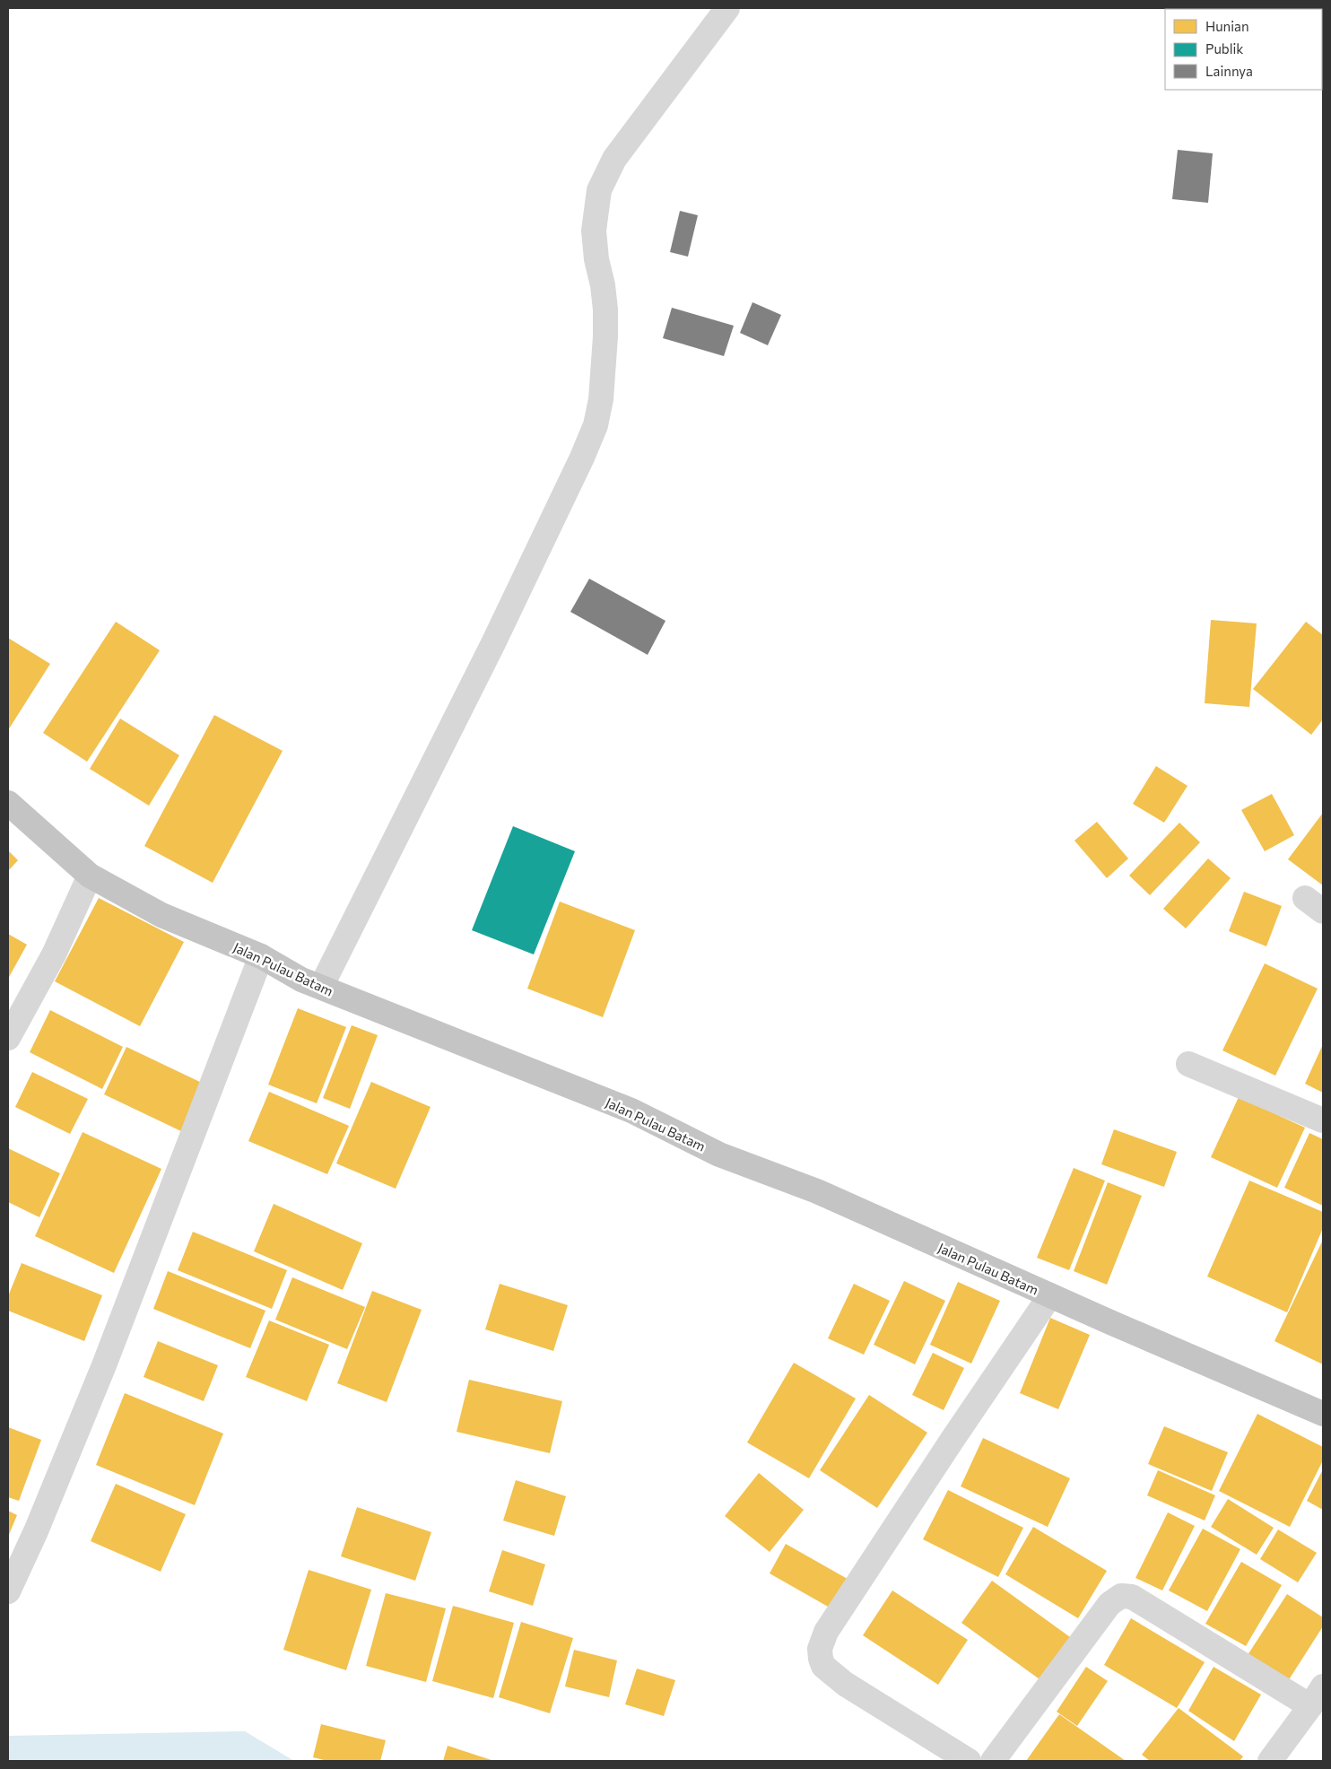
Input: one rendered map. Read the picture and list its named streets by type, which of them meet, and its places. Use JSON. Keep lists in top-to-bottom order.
{
  "streets": {
    "highway": ["Jalan Pulau Batam"]
  },
  "legend": ["Hunian", "Publik", "Lainnya"]
}
